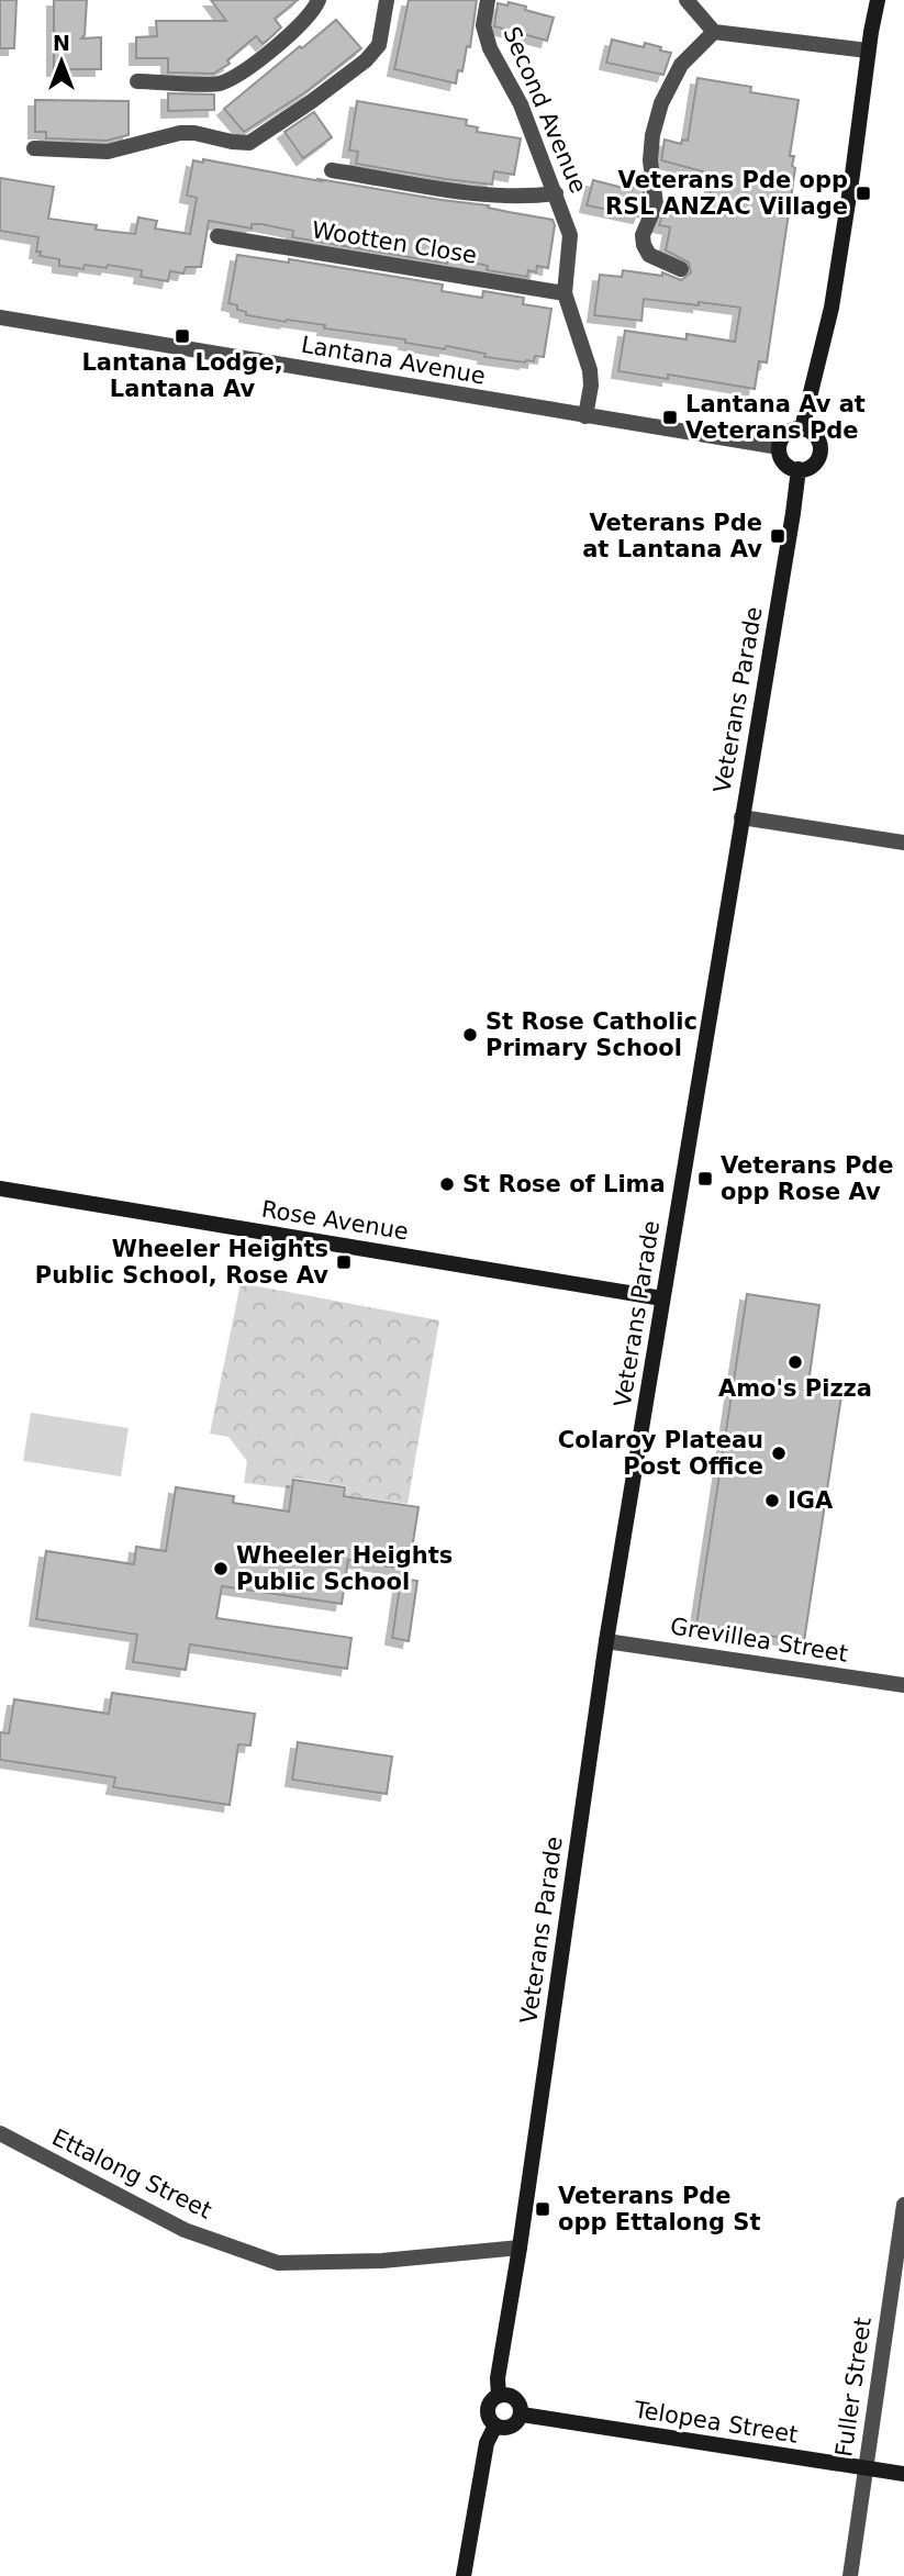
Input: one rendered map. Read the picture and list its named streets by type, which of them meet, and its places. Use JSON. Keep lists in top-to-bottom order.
{
  "streets": {
    "street": [
      "Second Avenue",
      "Wootten Close",
      "Lantana Avenue",
      "Veterans Parade",
      "Rose Avenue",
      "Grevillea Street",
      "Ettalong Street",
      "Fuller Street",
      "Telopea Street"
    ]
  },
  "crossings": [
    ["Second Avenue", "Wootten Close"],
    ["Second Avenue", "Lantana Avenue"],
    ["Lantana Avenue", "Veterans Parade"],
    ["Veterans Parade", "Rose Avenue"],
    ["Veterans Parade", "Grevillea Street"],
    ["Veterans Parade", "Ettalong Street"],
    ["Veterans Parade", "Telopea Street"],
    ["Fuller Street", "Telopea Street"]
  ],
  "places": {
    "transit": [
      "Veterans Pde opp RSL ANZAC Village",
      "Lantana Lodge, Lantana Av",
      "Lantana Av at Veterans Pde",
      "Veterans Pde at Lantana Av",
      "Veterans Pde opp Rose Av",
      "Wheeler Heights Public School, Rose Av",
      "Veterans Pde opp Ettalong St"
    ],
    "other": [
      "St Rose Catholic Primary School",
      "St Rose of Lima",
      "Amo's Pizza",
      "Colaroy Plateau Post Office",
      "IGA",
      "Wheeler Heights Public School"
    ]
  },
  "north": "top"
}
